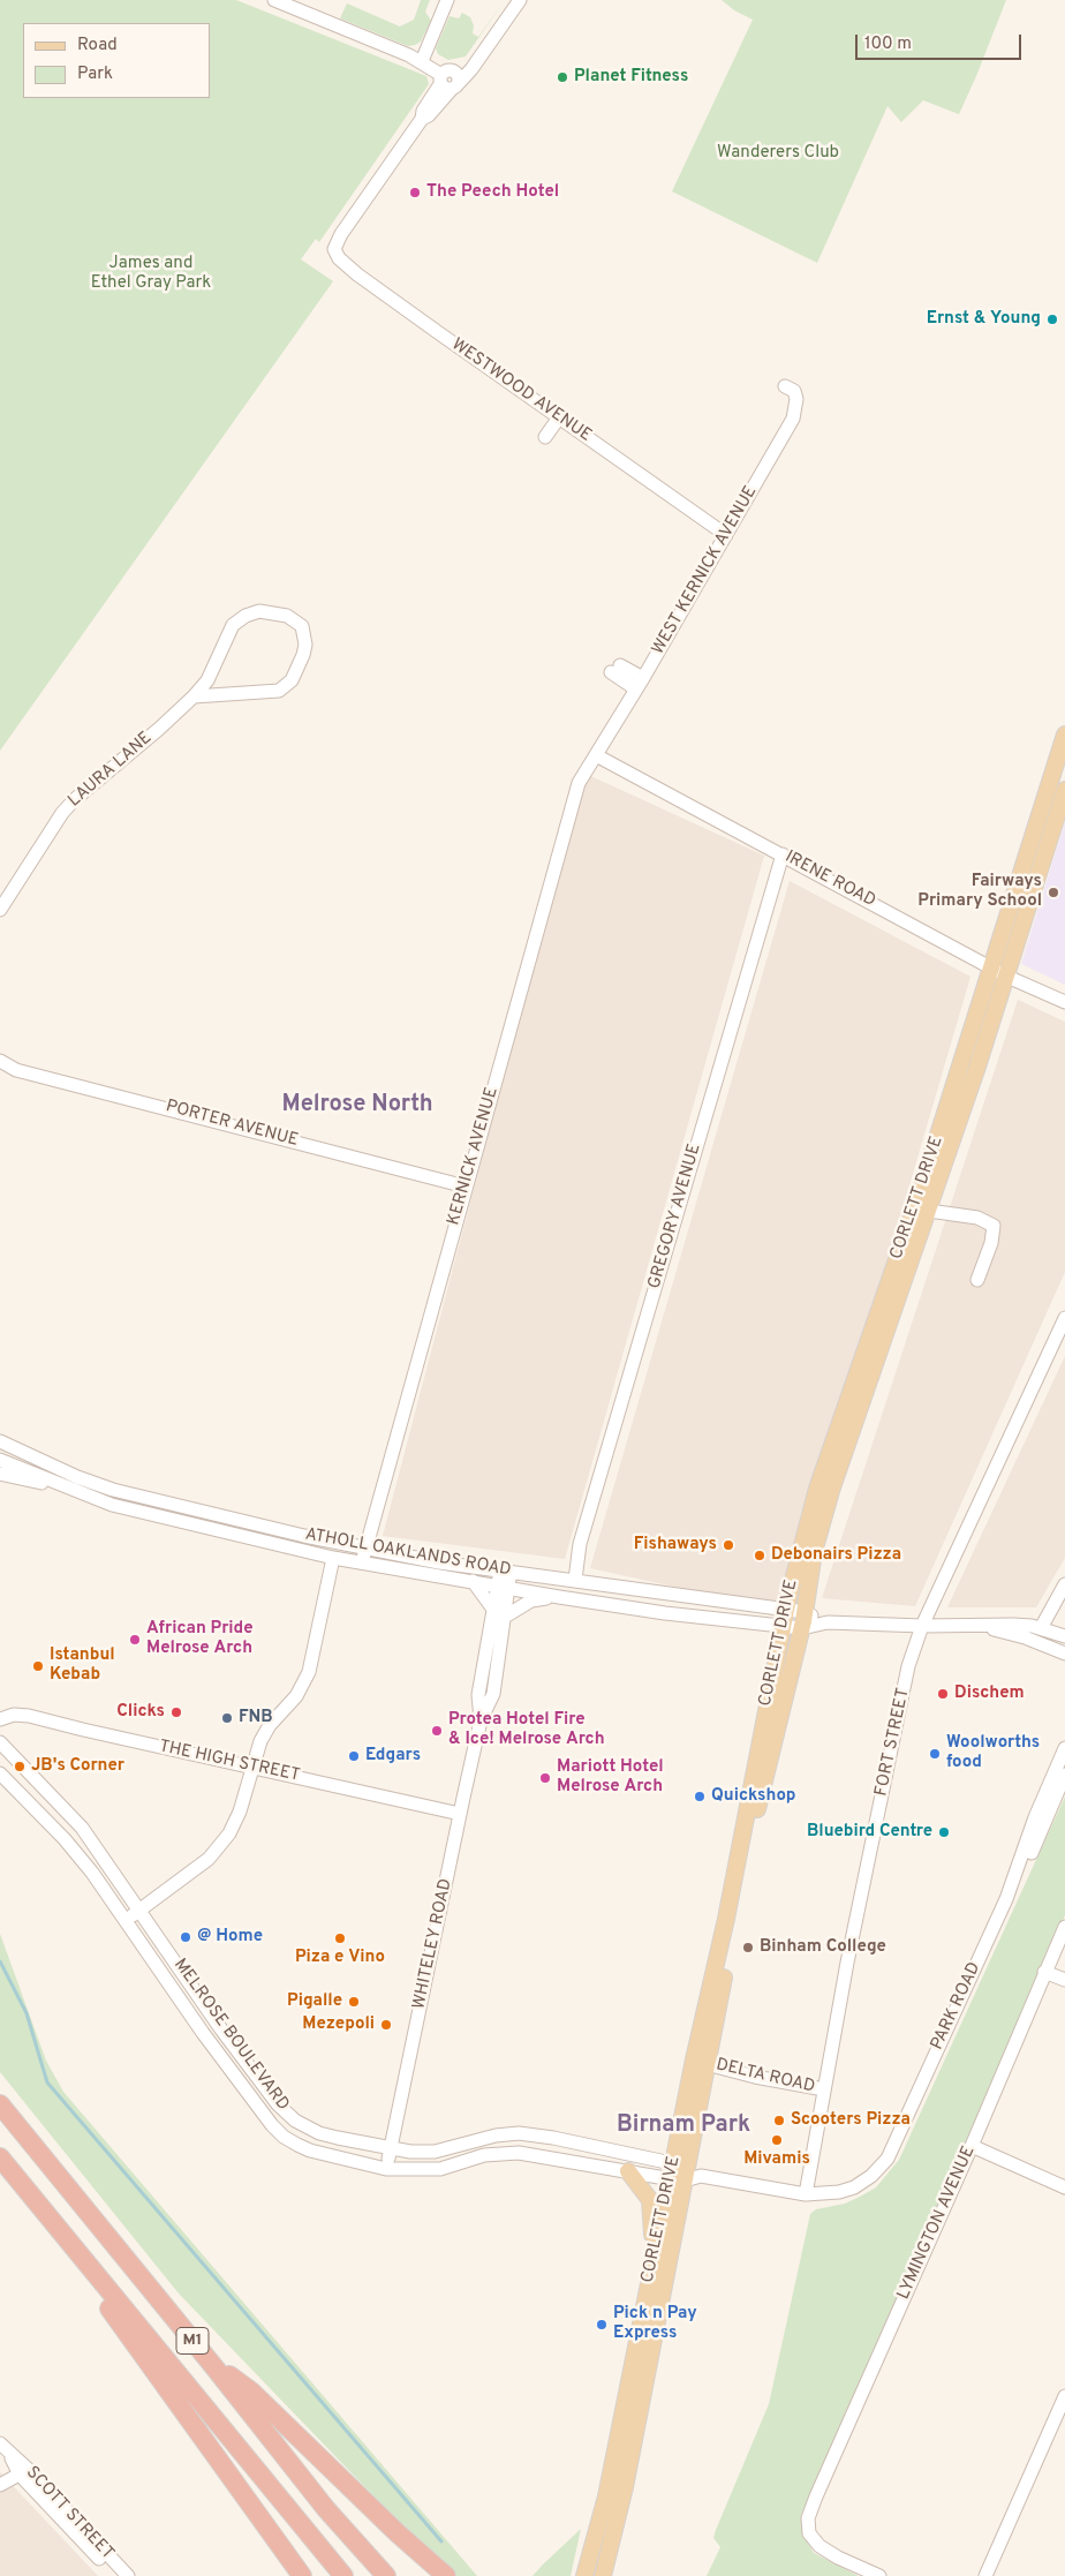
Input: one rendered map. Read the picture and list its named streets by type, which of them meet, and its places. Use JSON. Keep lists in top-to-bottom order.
{
  "streets": {
    "highway": ["M1"],
    "main road": ["CORLETT DRIVE"],
    "street": [
      "WESTWOOD AVENUE",
      "WEST KERNICK AVENUE",
      "LAURA LANE",
      "IRENE ROAD",
      "PORTER AVENUE",
      "KERNICK AVENUE",
      "GREGORY AVENUE",
      "ATHOLL OAKLANDS ROAD",
      "FORT STREET",
      "THE HIGH STREET",
      "WHITELEY ROAD",
      "PARK ROAD",
      "MELROSE BOULEVARD",
      "DELTA ROAD",
      "LYMINGTON AVENUE",
      "SCOTT STREET"
    ]
  },
  "crossings": [
    ["WESTWOOD AVENUE", "WEST KERNICK AVENUE"],
    ["WEST KERNICK AVENUE", "IRENE ROAD"],
    ["WEST KERNICK AVENUE", "KERNICK AVENUE"],
    ["IRENE ROAD", "KERNICK AVENUE"],
    ["IRENE ROAD", "CORLETT DRIVE"],
    ["IRENE ROAD", "GREGORY AVENUE"],
    ["PORTER AVENUE", "KERNICK AVENUE"],
    ["KERNICK AVENUE", "ATHOLL OAKLANDS ROAD"],
    ["CORLETT DRIVE", "ATHOLL OAKLANDS ROAD"],
    ["CORLETT DRIVE", "PARK ROAD"],
    ["CORLETT DRIVE", "MELROSE BOULEVARD"],
    ["CORLETT DRIVE", "DELTA ROAD"],
    ["GREGORY AVENUE", "ATHOLL OAKLANDS ROAD"],
    ["ATHOLL OAKLANDS ROAD", "FORT STREET"],
    ["ATHOLL OAKLANDS ROAD", "WHITELEY ROAD"],
    ["FORT STREET", "PARK ROAD"],
    ["FORT STREET", "DELTA ROAD"],
    ["THE HIGH STREET", "WHITELEY ROAD"],
    ["WHITELEY ROAD", "MELROSE BOULEVARD"],
    ["PARK ROAD", "MELROSE BOULEVARD"]
  ],
  "districts": ["Melrose North", "Birnam Park"],
  "parks": ["Wanderers Club", "James and Ethel Gray Park"],
  "places": [
    "Planet Fitness",
    "The Peech Hotel",
    "Ernst & Young",
    "Fairways Primary School",
    "Fishaways",
    "Debonairs Pizza",
    "African Pride Melrose Arch",
    "Istanbul Kebab",
    "Dischem",
    "Clicks",
    "FNB",
    "Protea Hotel Fire & Ice! Melrose Arch",
    "Woolworths food",
    "Edgars",
    "JB's Corner",
    "Mariott Hotel Melrose Arch",
    "Quickshop",
    "Bluebird Centre",
    "@ Home",
    "Piza e Vino",
    "Binham College",
    "Pigalle",
    "Mezepoli",
    "Scooters Pizza",
    "Mivamis",
    "Pick n Pay Express"
  ],
  "legend": ["Road", "Park"],
  "scale_bar": "100 m"
}
